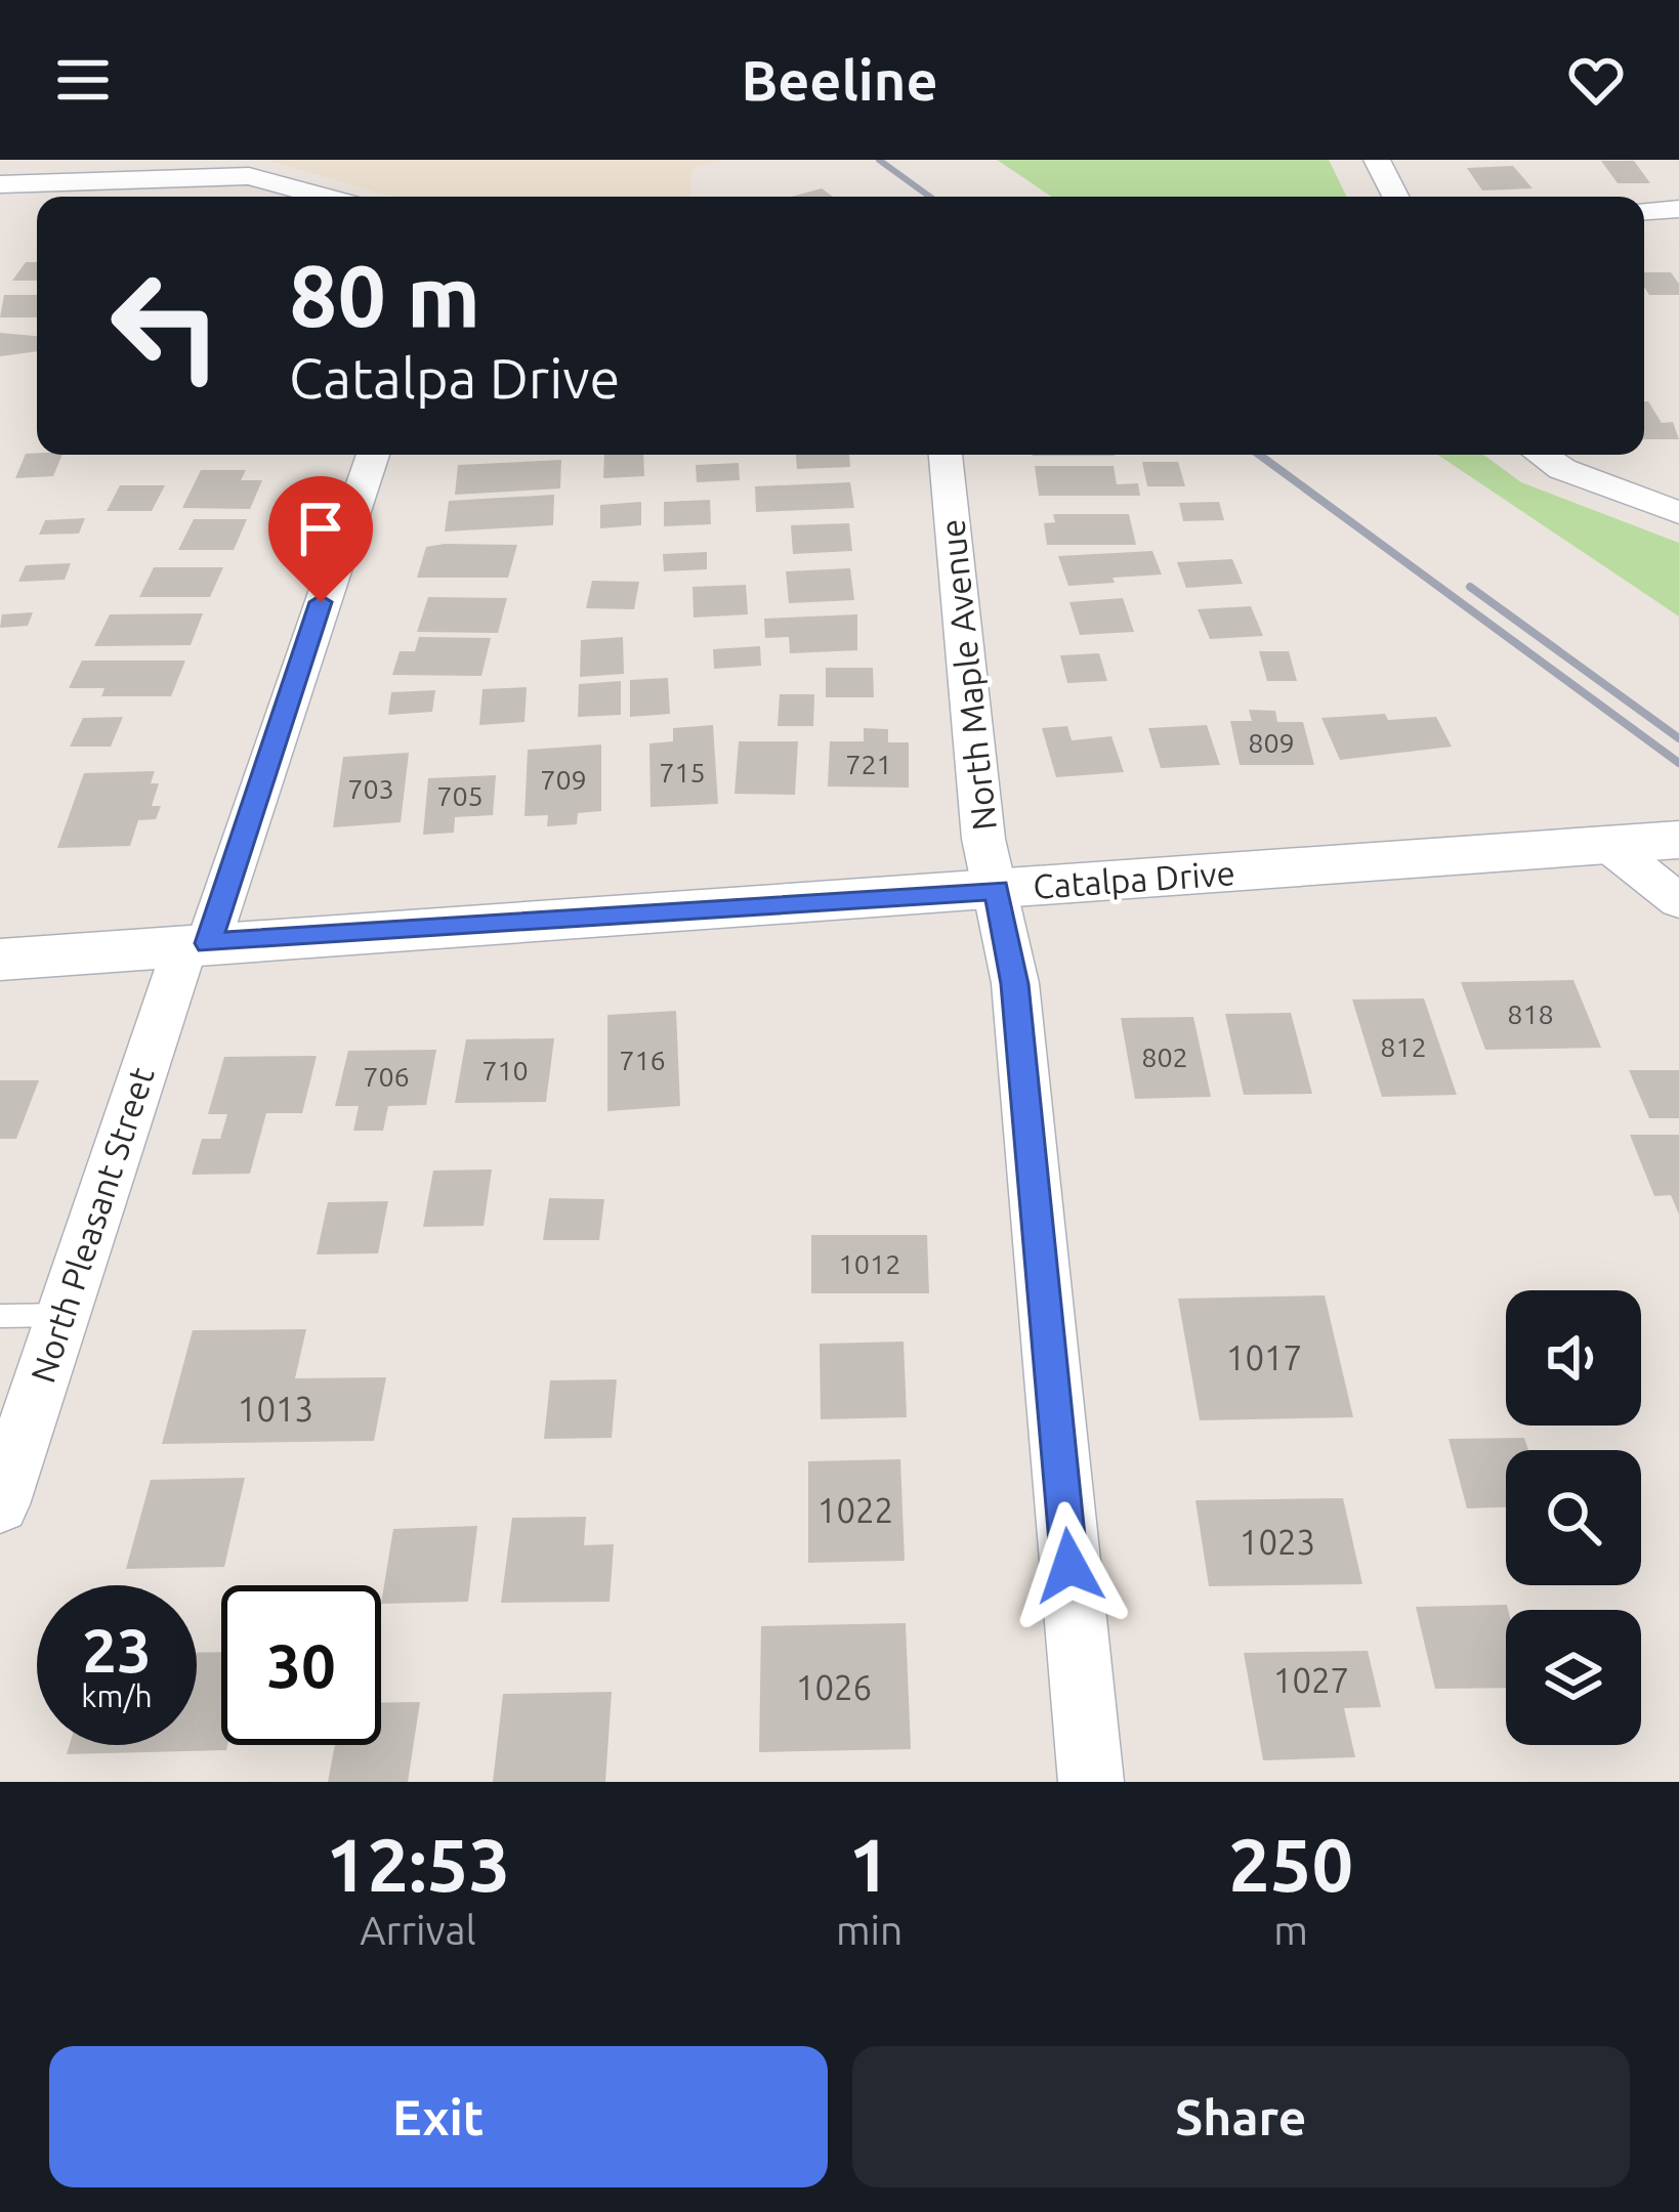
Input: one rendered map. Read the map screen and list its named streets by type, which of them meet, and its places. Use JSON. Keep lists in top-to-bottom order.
{
  "streets": {
    "street": ["North Maple Avenue", "Catalpa Drive", "North Pleasant Street"]
  },
  "crossings": [
    ["North Maple Avenue", "Catalpa Drive"],
    ["Catalpa Drive", "North Pleasant Street"]
  ],
  "house_numbers": [
    "809",
    "721",
    "715",
    "709",
    "703",
    "705",
    "818",
    "812",
    "802",
    "716",
    "710",
    "706",
    "1012",
    "1017",
    "1013",
    "1022",
    "1023",
    "1027",
    "1026"
  ],
  "page": {
    "header": "Beeline",
    "turn": ["80 m", "Catalpa Drive"],
    "speed": "23 km/h",
    "limit": "30",
    "eta": [
      "12:53",
      "Arrival",
      "1",
      "min",
      "250",
      "m"
    ],
    "buttons": ["Exit", "Share"]
  }
}
